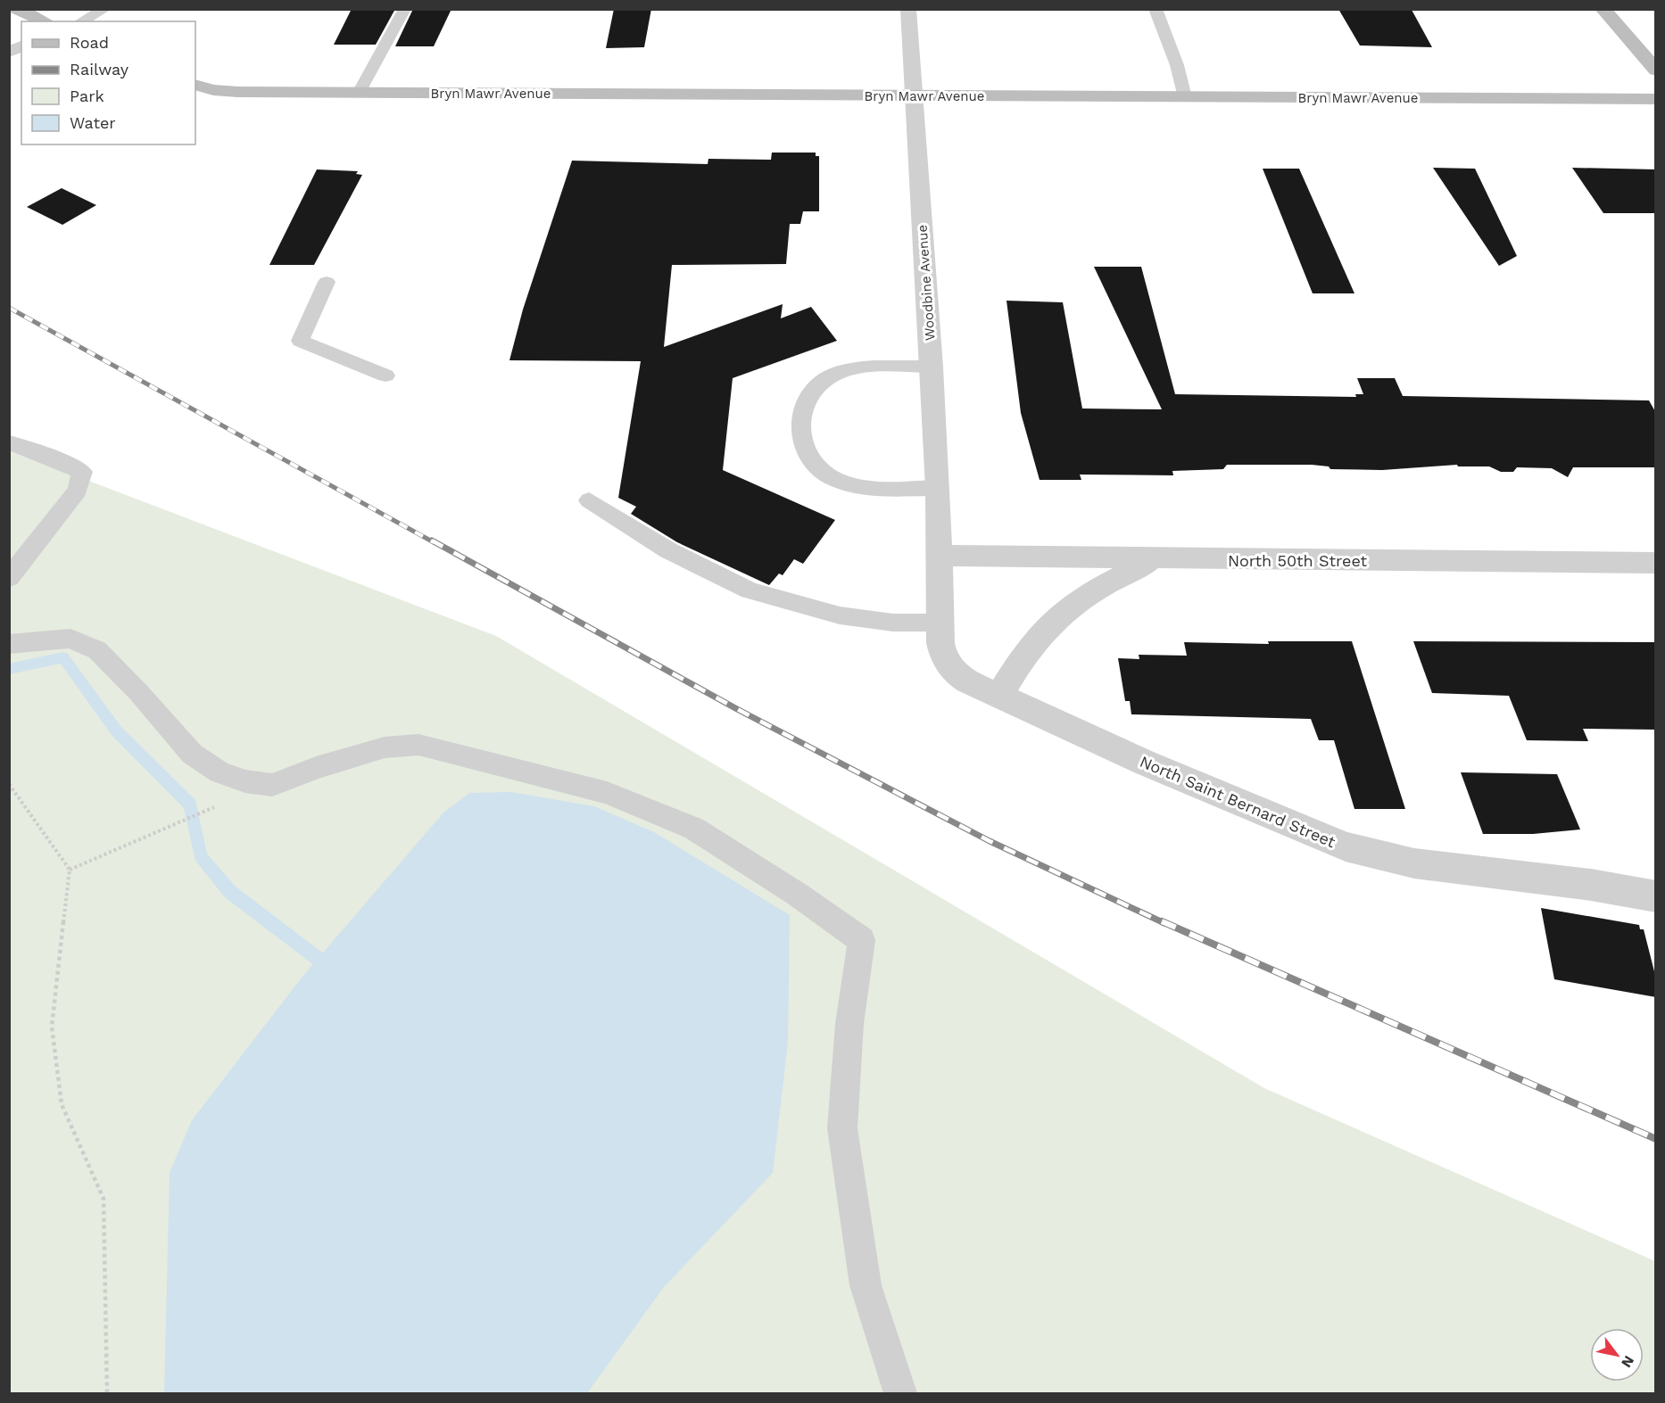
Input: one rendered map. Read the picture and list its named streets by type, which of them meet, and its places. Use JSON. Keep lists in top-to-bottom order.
{
  "streets": {
    "street": [
      "Bryn Mawr Avenue",
      "Woodbine Avenue",
      "North 50th Street",
      "North Saint Bernard Street"
    ]
  },
  "crossings": [
    ["Bryn Mawr Avenue", "Woodbine Avenue"],
    ["Woodbine Avenue", "North 50th Street"],
    ["Woodbine Avenue", "North Saint Bernard Street"],
    ["North 50th Street", "North Saint Bernard Street"]
  ],
  "legend": [
    "Road",
    "Railway",
    "Park",
    "Water"
  ],
  "north": "bottom right"
}
